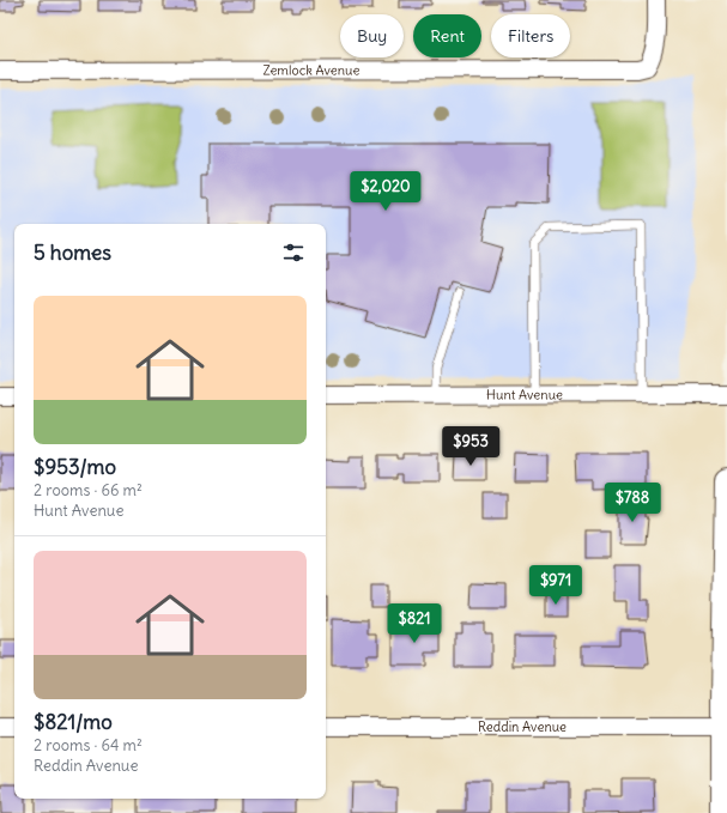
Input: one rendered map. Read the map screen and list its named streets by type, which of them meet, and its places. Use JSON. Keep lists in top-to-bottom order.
{
  "streets": {
    "street": ["Zemlock Avenue", "Hunt Avenue", "Reddin Avenue"]
  },
  "page": {
    "chip": ["Buy", "Rent", "Filters"],
    "price": [
      "$2,020",
      "$953",
      "$788",
      "$971",
      "$821"
    ],
    "heading": "5 homes",
    "list": [
      {
        "name": "$953/mo",
        "note": "2 rooms · 66 m² · Hunt Avenue"
      },
      {
        "name": "$821/mo",
        "note": "2 rooms · 64 m² · Reddin Avenue"
      }
    ]
  }
}
